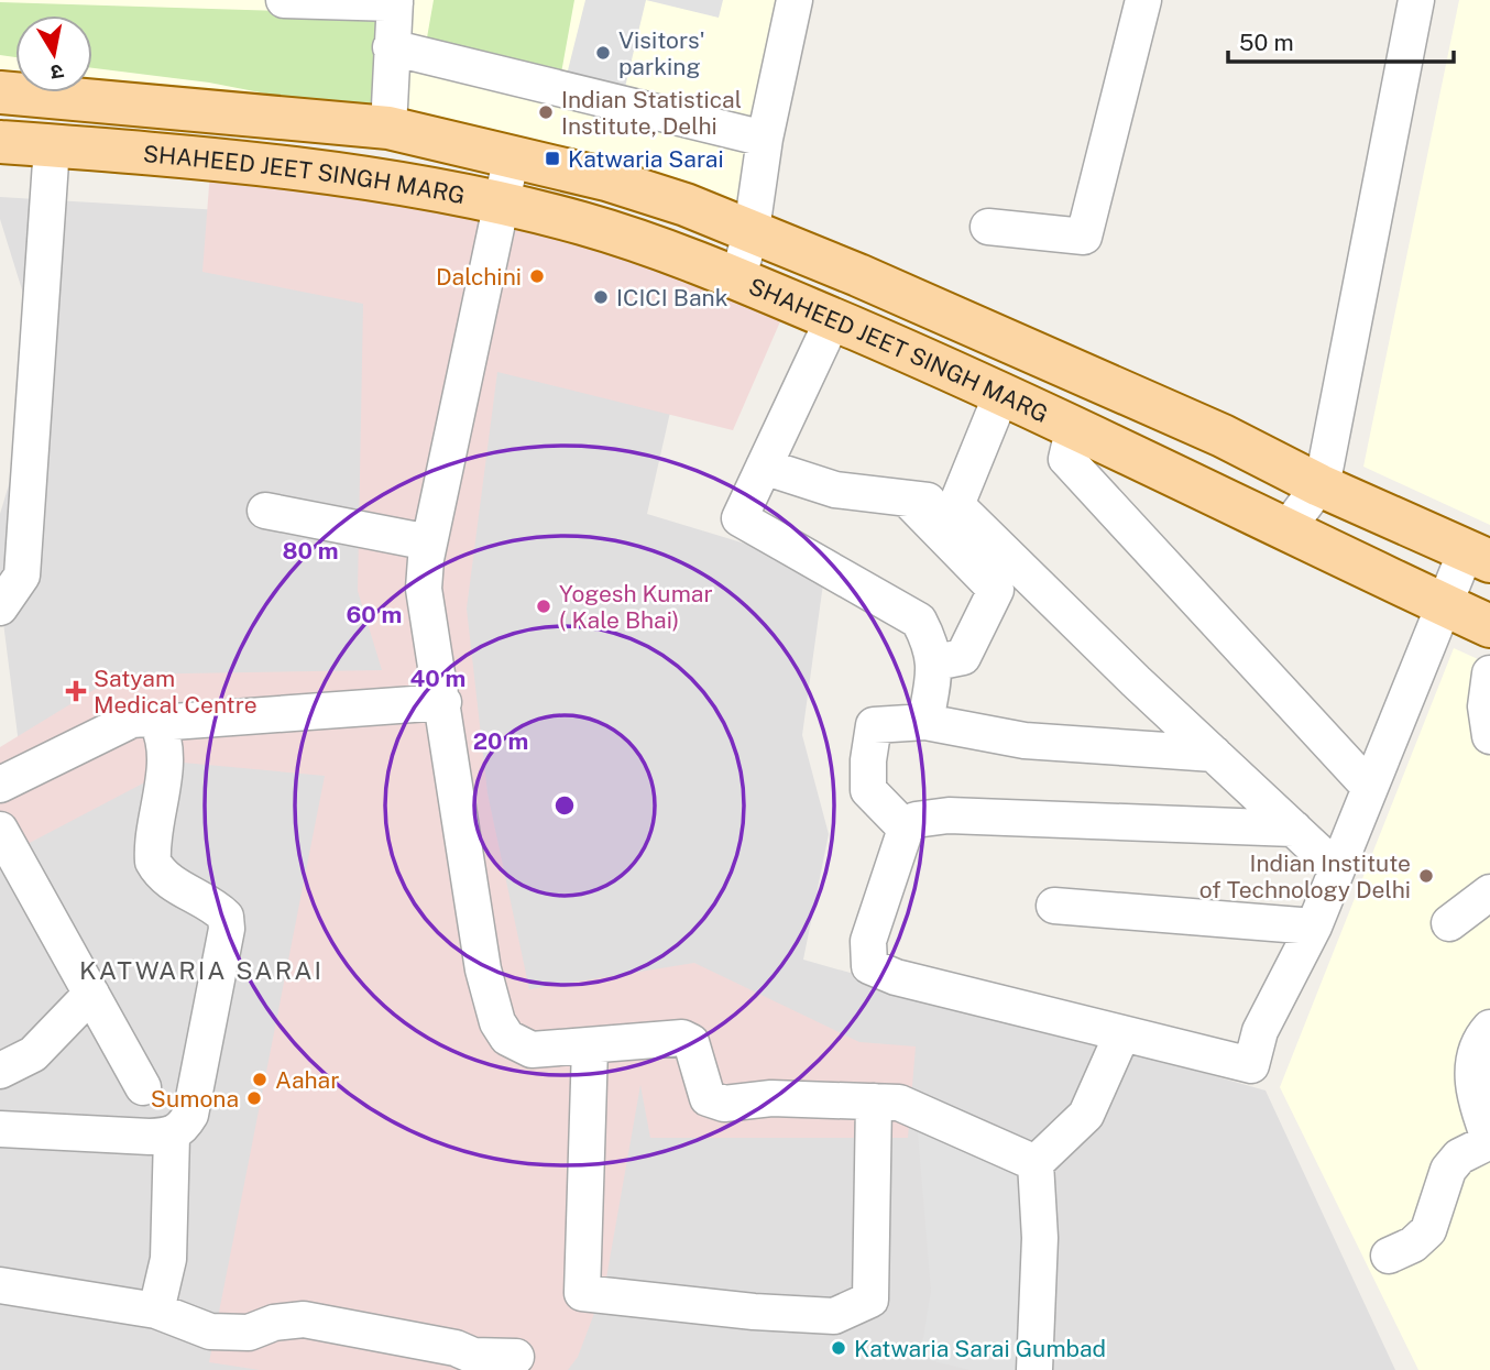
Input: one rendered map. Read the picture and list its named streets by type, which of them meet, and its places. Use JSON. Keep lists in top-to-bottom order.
{
  "streets": {
    "main road": ["SHAHEED JEET SINGH MARG"]
  },
  "districts": ["KATWARIA SARAI"],
  "places": {
    "other": [
      "Visitors' parking",
      "Indian Statistical Institute, Delhi",
      "Dalchini",
      "ICICI Bank",
      "Yogesh Kumar ( Kale Bhai)",
      "Indian Institute of Technology Delhi",
      "Aahar",
      "Sumona",
      "Katwaria Sarai Gumbad"
    ],
    "transit": ["Katwaria Sarai"],
    "health": ["Satyam Medical Centre"]
  },
  "scale_bar": "50 m",
  "north": "bottom",
  "rings": [
    "80 m",
    "60 m",
    "40 m",
    "20 m"
  ]
}
